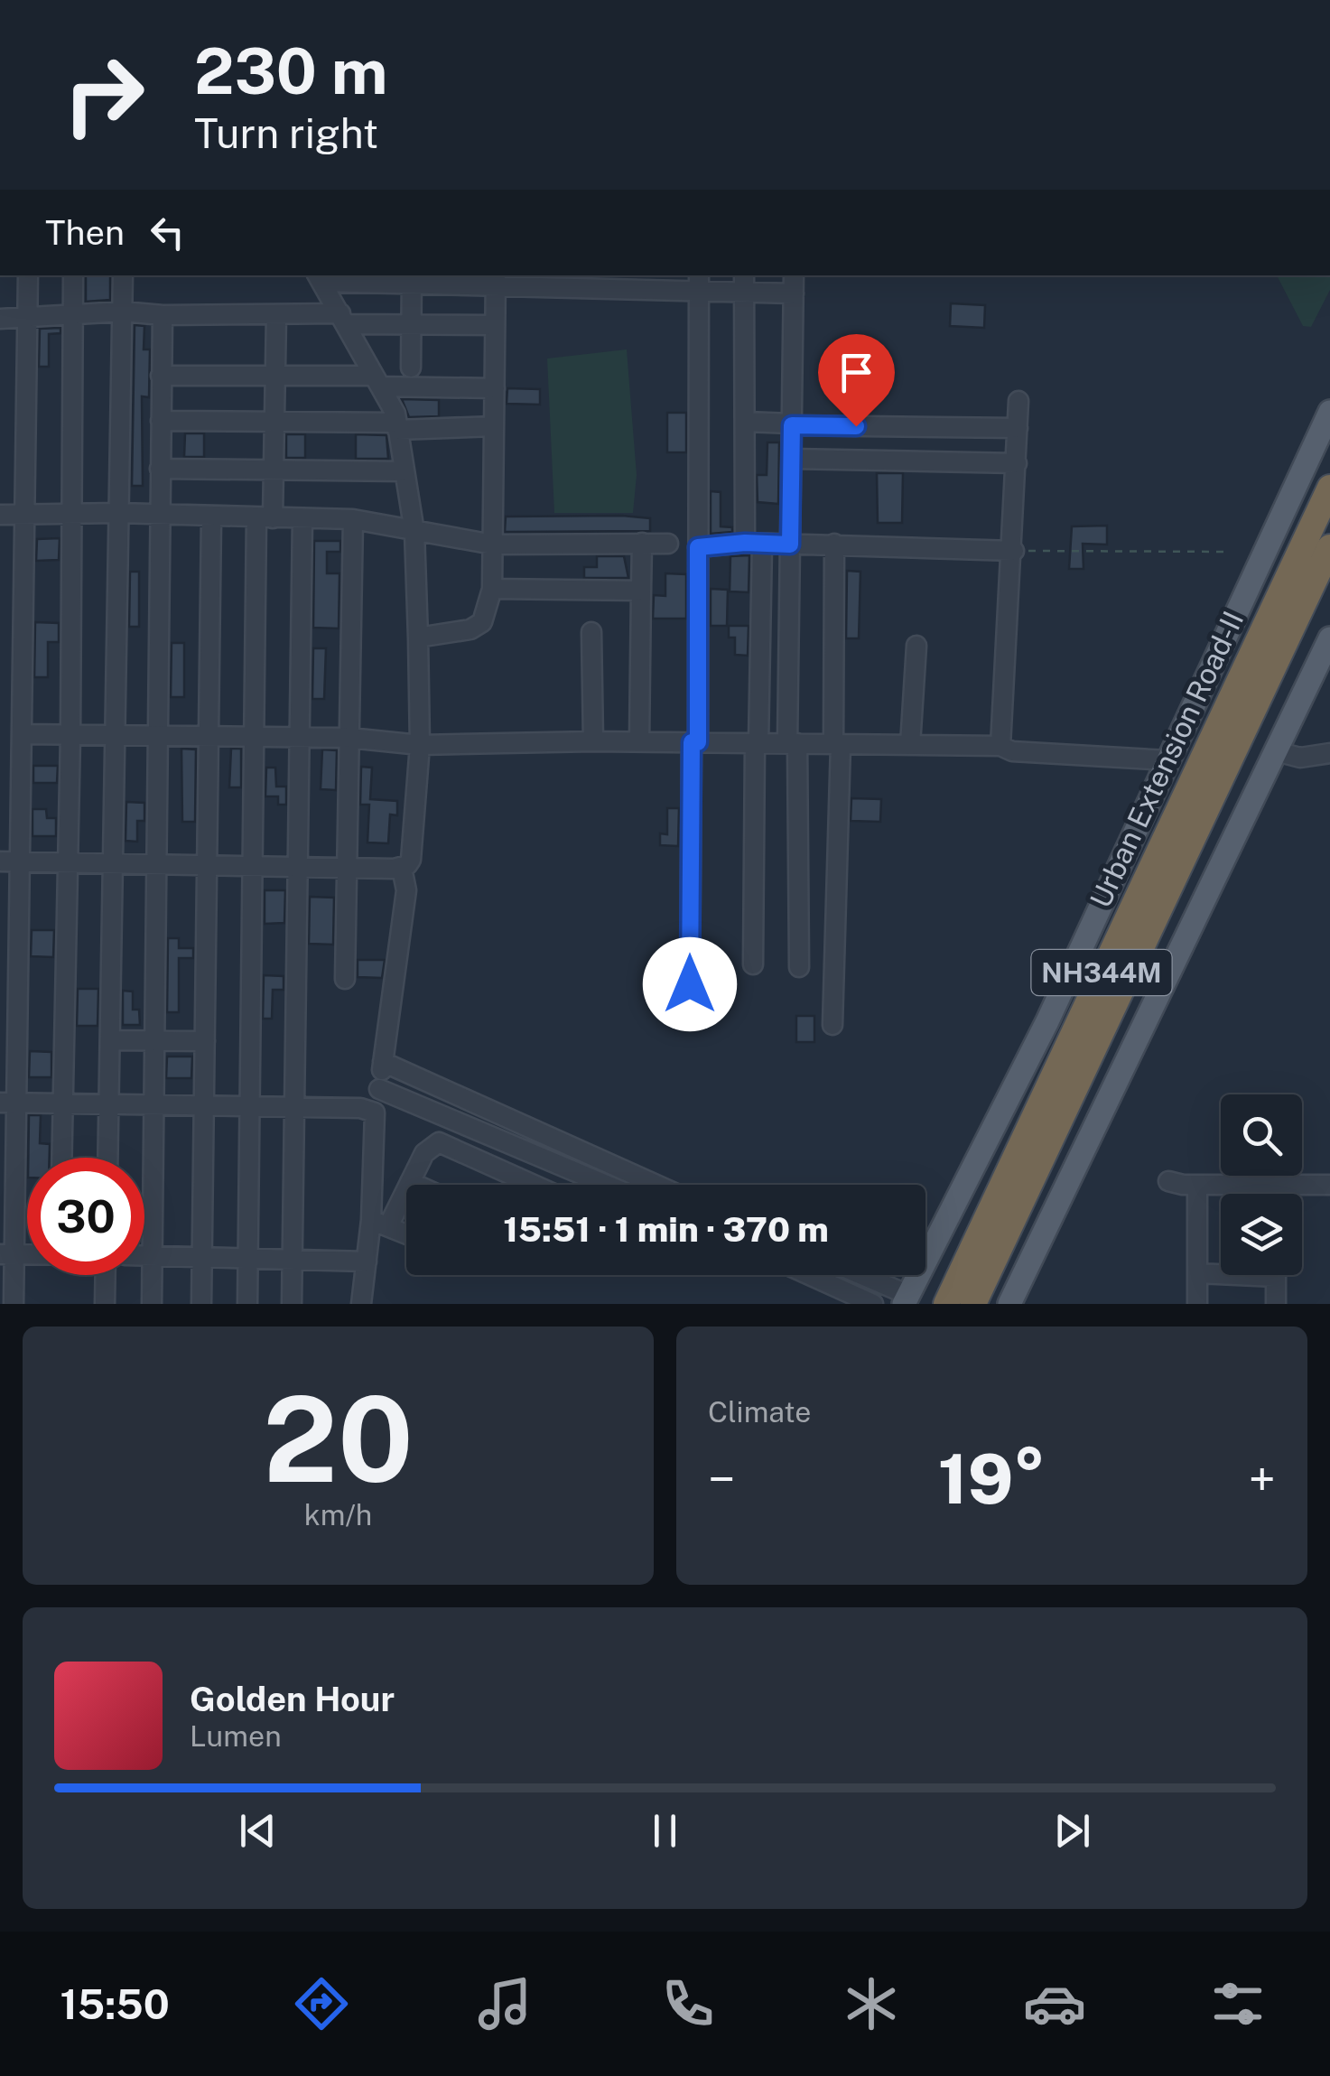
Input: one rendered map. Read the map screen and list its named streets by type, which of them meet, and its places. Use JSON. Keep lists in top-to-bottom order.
{
  "streets": {
    "highway": ["Urban Extension Road-II", "NH344M"]
  },
  "page": {
    "turn": ["230 m", "Turn right"],
    "then": "Then",
    "limit": "30",
    "trip": "15:51 · 1 min · 370 m",
    "tile": [
      ["20", "km/h"],
      "Climate"
    ],
    "heat": ["−", "19°", "+"],
    "song": ["Golden Hour", "Lumen"],
    "tabs": "15:50"
  }
}
